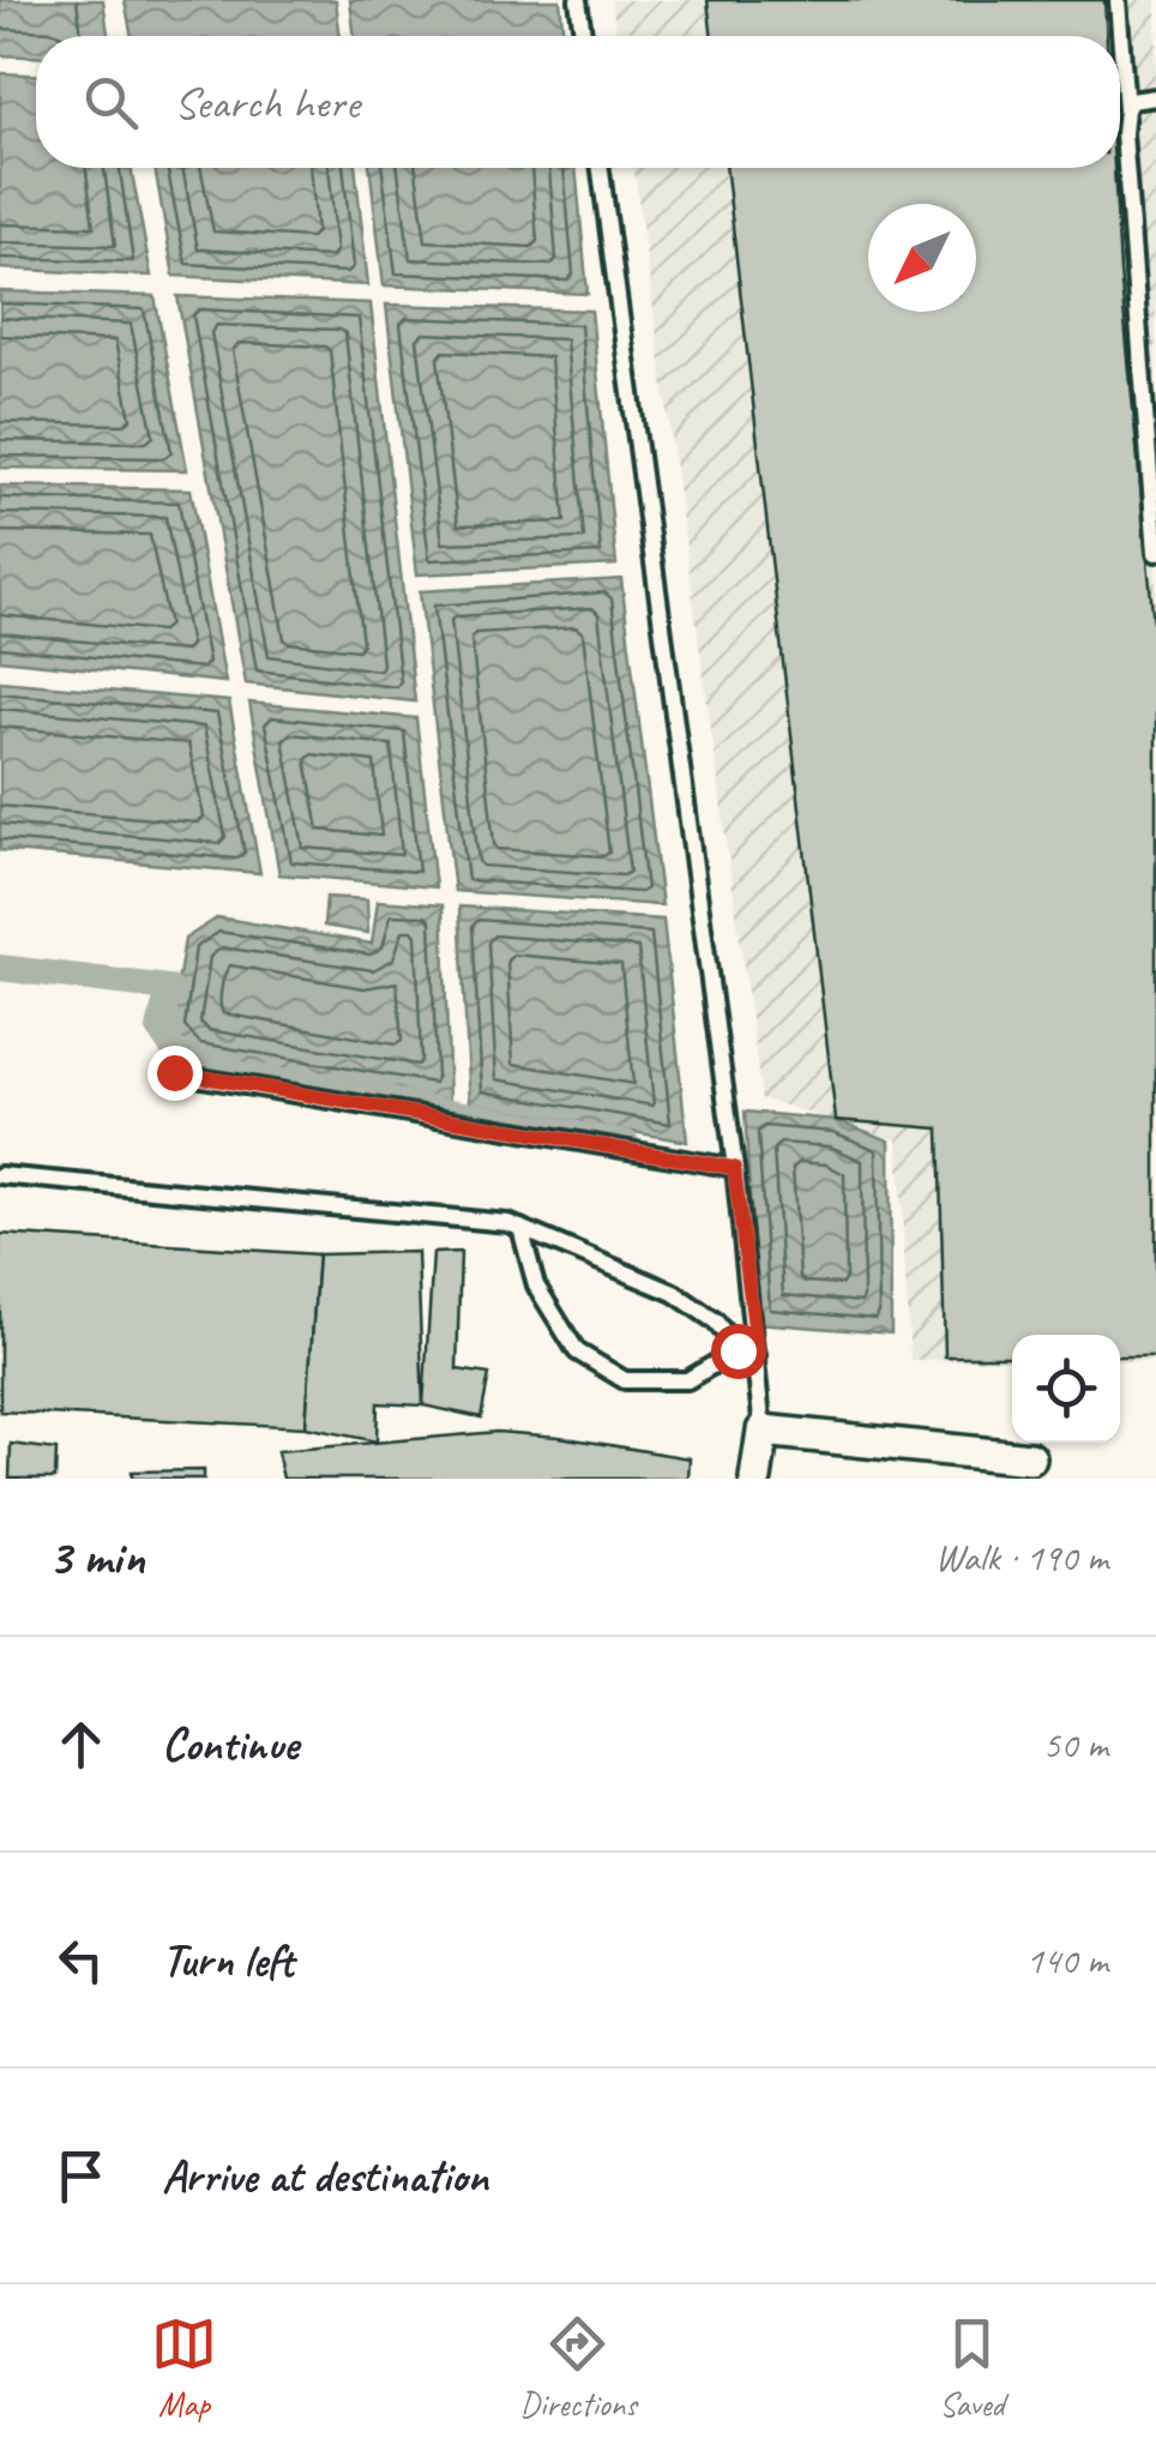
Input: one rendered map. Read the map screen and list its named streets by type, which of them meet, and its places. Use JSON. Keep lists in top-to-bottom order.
{
  "north": "bottom left",
  "page": {
    "search": "Search here",
    "heading": ["3 min", "Walk · 190 m"],
    "list": [
      ["Continue", "50 m"],
      ["Turn left", "140 m"],
      "Arrive at destination"
    ],
    "nav": ["Map", "Directions", "Saved"]
  }
}
